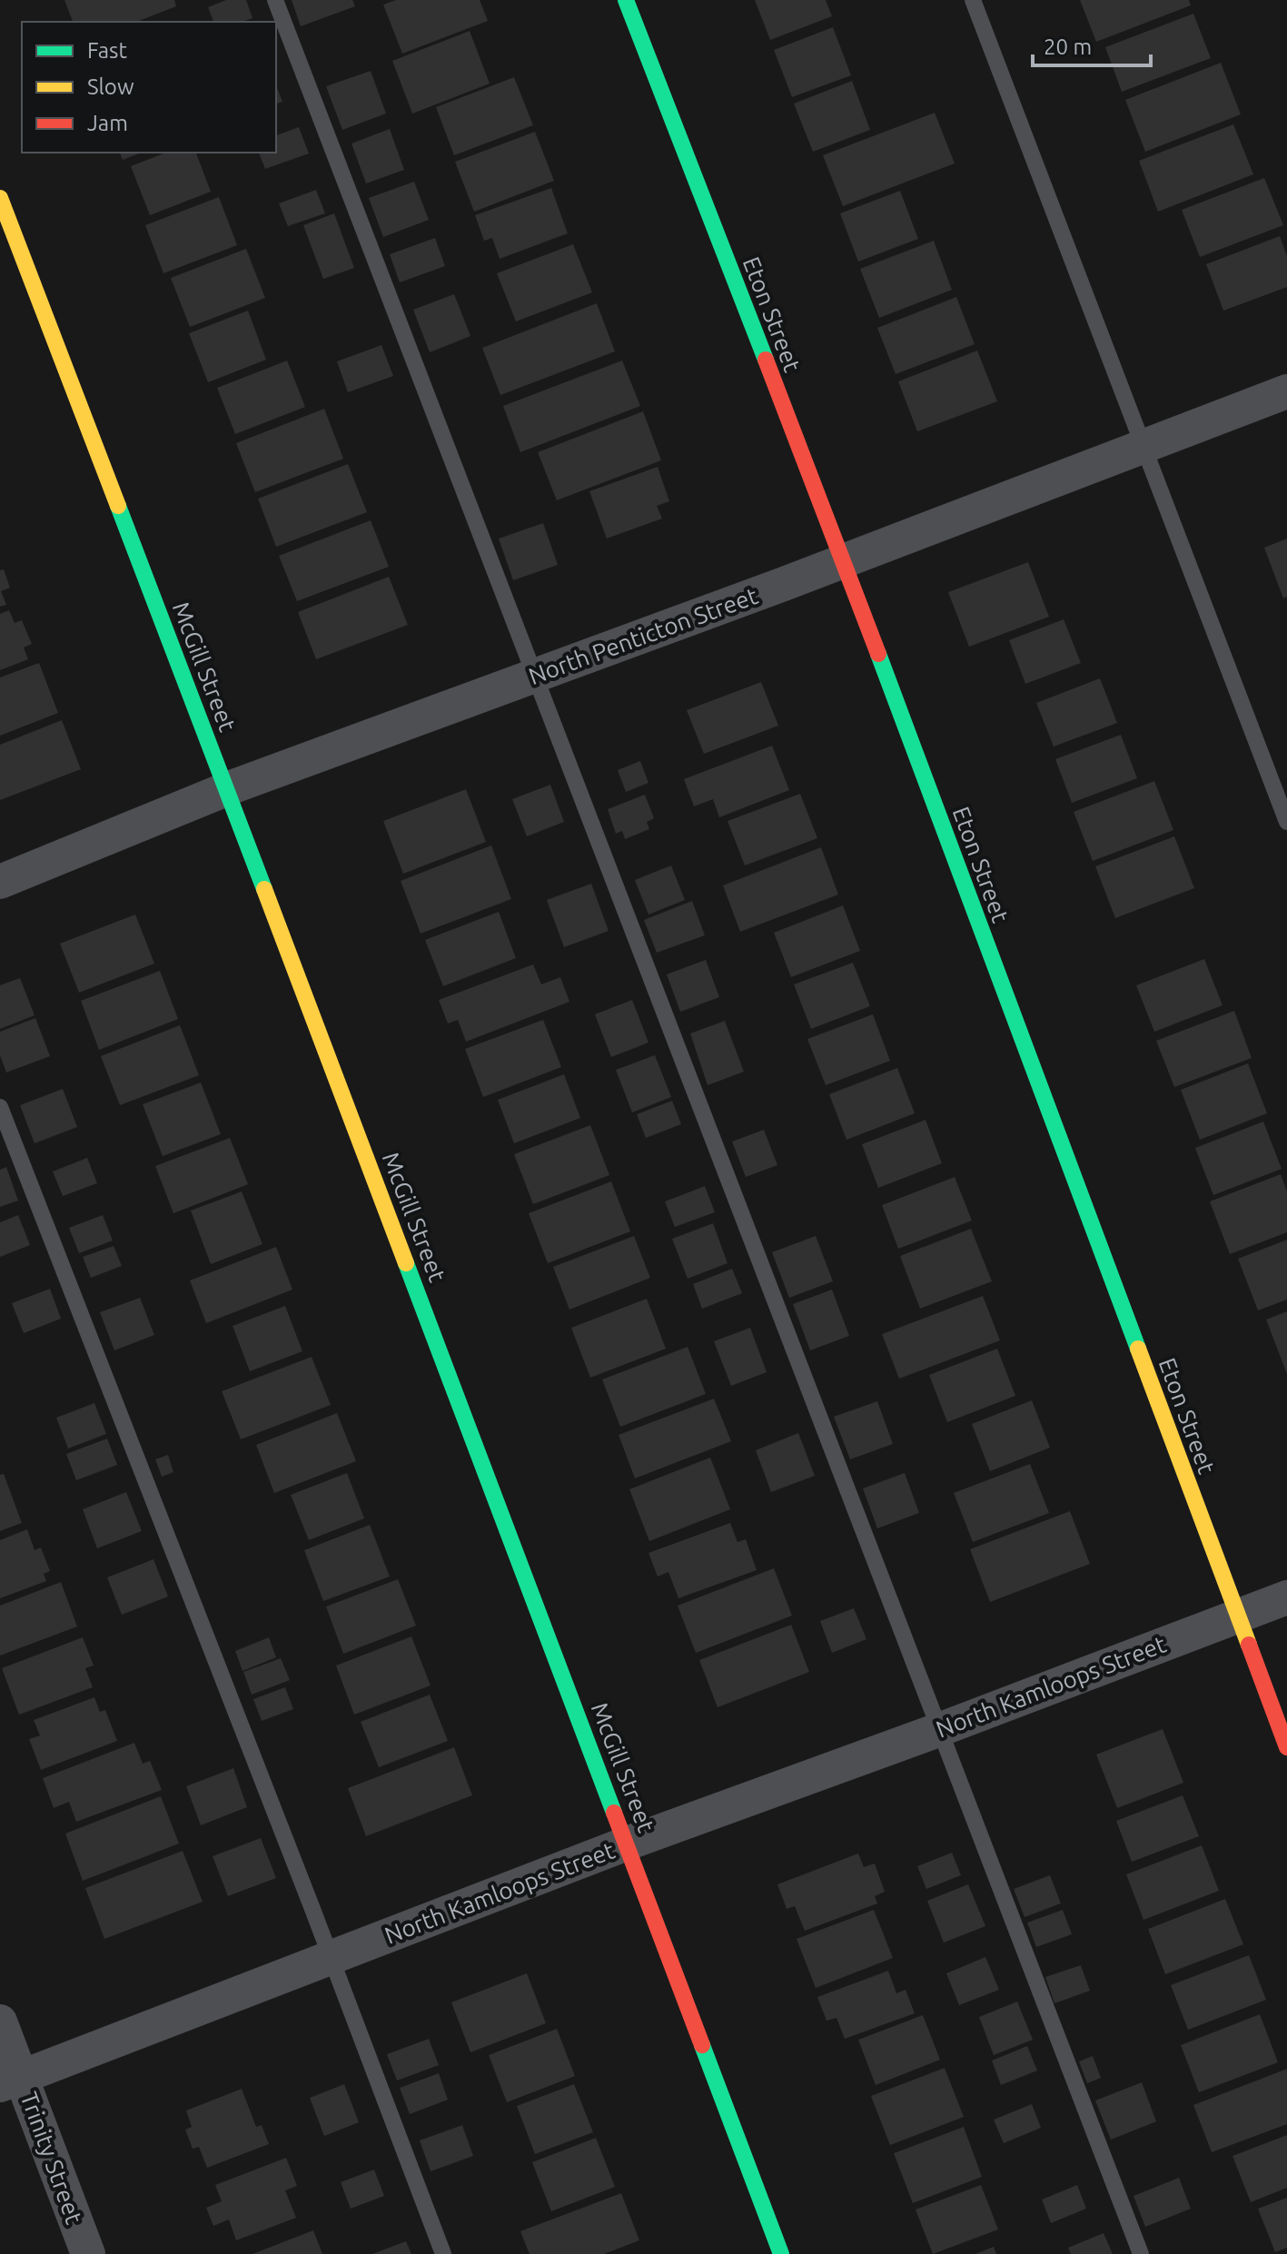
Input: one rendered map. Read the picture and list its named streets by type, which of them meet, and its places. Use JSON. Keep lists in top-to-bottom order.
{
  "streets": {
    "main road": ["Eton Street", "McGill Street"],
    "street": ["North Penticton Street", "North Kamloops Street", "Trinity Street"]
  },
  "crossings": [
    ["Eton Street", "North Penticton Street"],
    ["Eton Street", "North Kamloops Street"],
    ["North Penticton Street", "McGill Street"],
    ["McGill Street", "North Kamloops Street"],
    ["North Kamloops Street", "Trinity Street"]
  ],
  "legend": ["Fast", "Slow", "Jam"],
  "scale_bar": "20 m"
}
